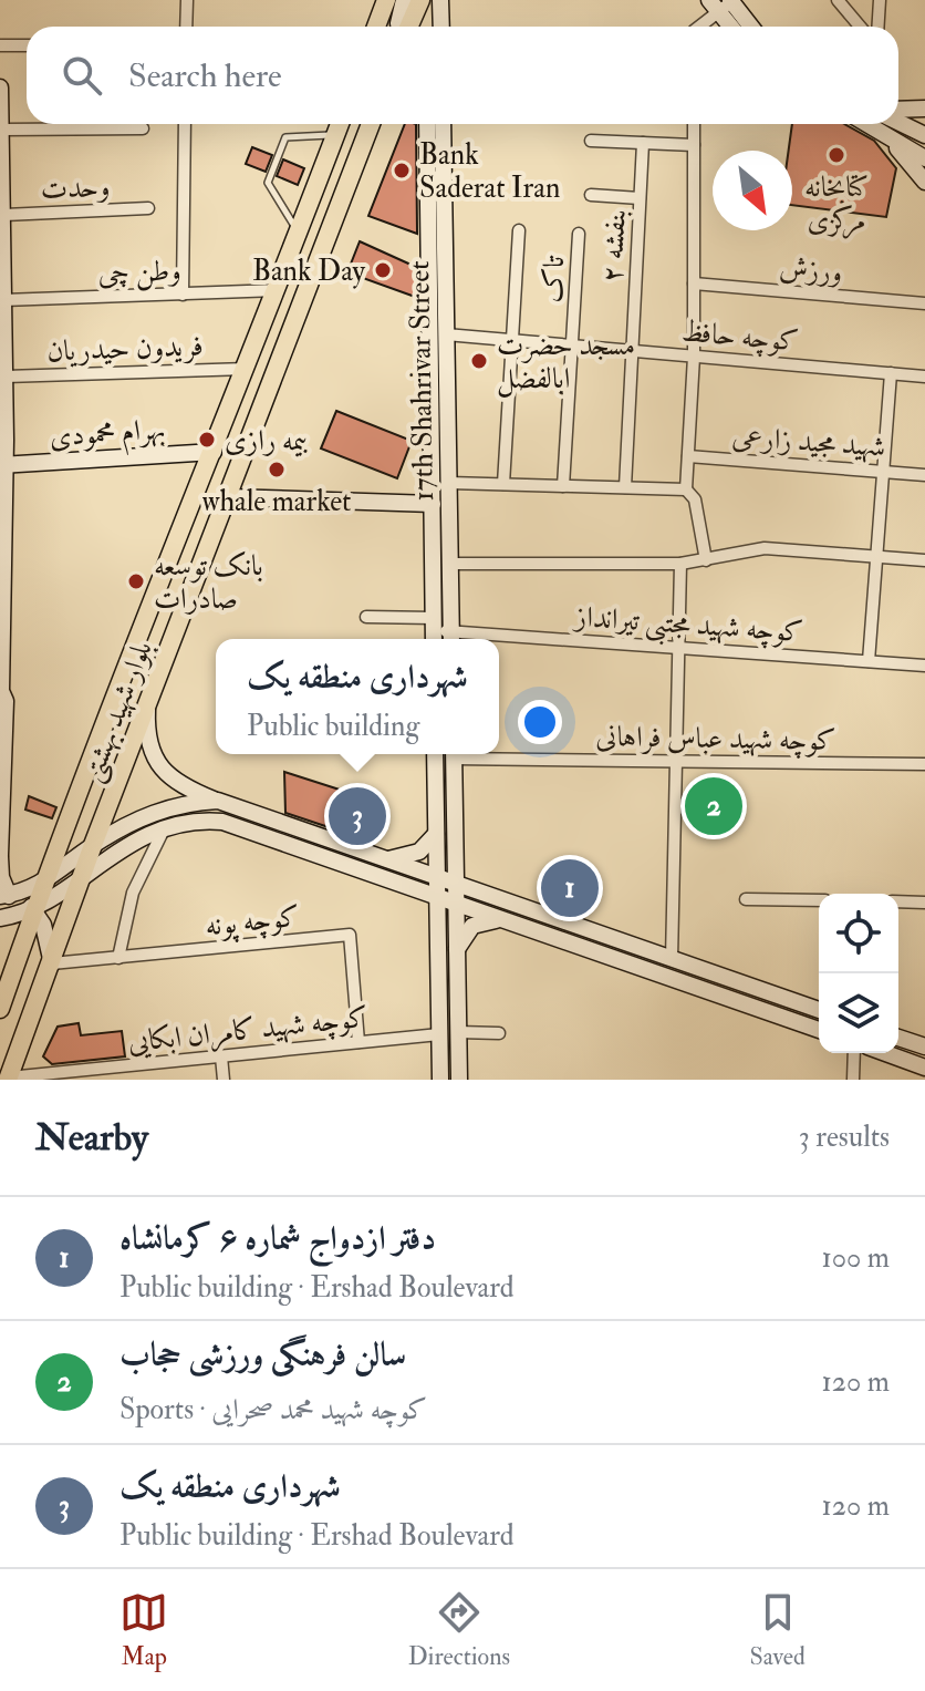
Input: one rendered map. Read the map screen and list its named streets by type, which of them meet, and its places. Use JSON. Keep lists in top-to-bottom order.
{
  "streets": {
    "main road": ["17th Shahrivar Street", "بهرام محمودی", "بلوار شهید بهشتی"],
    "street": [
      "وحدت",
      "بنفشه ۲",
      "ورزش",
      "وطن چی",
      "تاک",
      "کوچه حافظ",
      "فریدون حیدریان",
      "شهید مجید زارعی",
      "کوچه شهید مجتبی تیرانداز",
      "کوچه شهید عباس فراهانی",
      "کوچه پونه",
      "کوچه شهید کامران ابکایی"
    ]
  },
  "crossings": [
    ["بنفشه ۲", "کوچه حافظ"],
    ["وطن چی", "بلوار شهید بهشتی"],
    ["تاک", "کوچه حافظ"],
    ["کوچه حافظ", "17th Shahrivar Street"],
    ["فریدون حیدریان", "بلوار شهید بهشتی"],
    ["17th Shahrivar Street", "کوچه شهید مجتبی تیرانداز"],
    ["بهرام محمودی", "بلوار شهید بهشتی"],
    ["بلوار شهید بهشتی", "کوچه پونه"],
    ["بلوار شهید بهشتی", "کوچه شهید کامران ابکایی"],
    ["کوچه پونه", "کوچه شهید کامران ابکایی"]
  ],
  "places": [
    "کتابخانه مرکزی",
    "Bank Saderat Iran",
    "Bank Day",
    "مسجد حضرت ابالفضل",
    "بیمه رازی",
    "whale market",
    "بانک توسعه صادرات"
  ],
  "north": "bottom right",
  "page": {
    "search": "Search here",
    "popup": ["شهرداری منطقه یک", "Public building"],
    "pins": ["2", "3", "1"],
    "heading": ["Nearby", "3 results"],
    "list": [
      {
        "mark": "1",
        "name": "دفتر ازدواج شماره ۶ کرمانشاه",
        "note": "Public building · Ershad Boulevard",
        "value": "100 m"
      },
      {
        "mark": "2",
        "name": "سالن فرهنگی ورزشی حجاب",
        "note": "Sports · کوچه شهید محمد صحرایی",
        "value": "120 m"
      },
      {
        "mark": "3",
        "name": "شهرداری منطقه یک",
        "note": "Public building · Ershad Boulevard",
        "value": "120 m"
      }
    ],
    "nav": ["Map", "Directions", "Saved"]
  }
}
